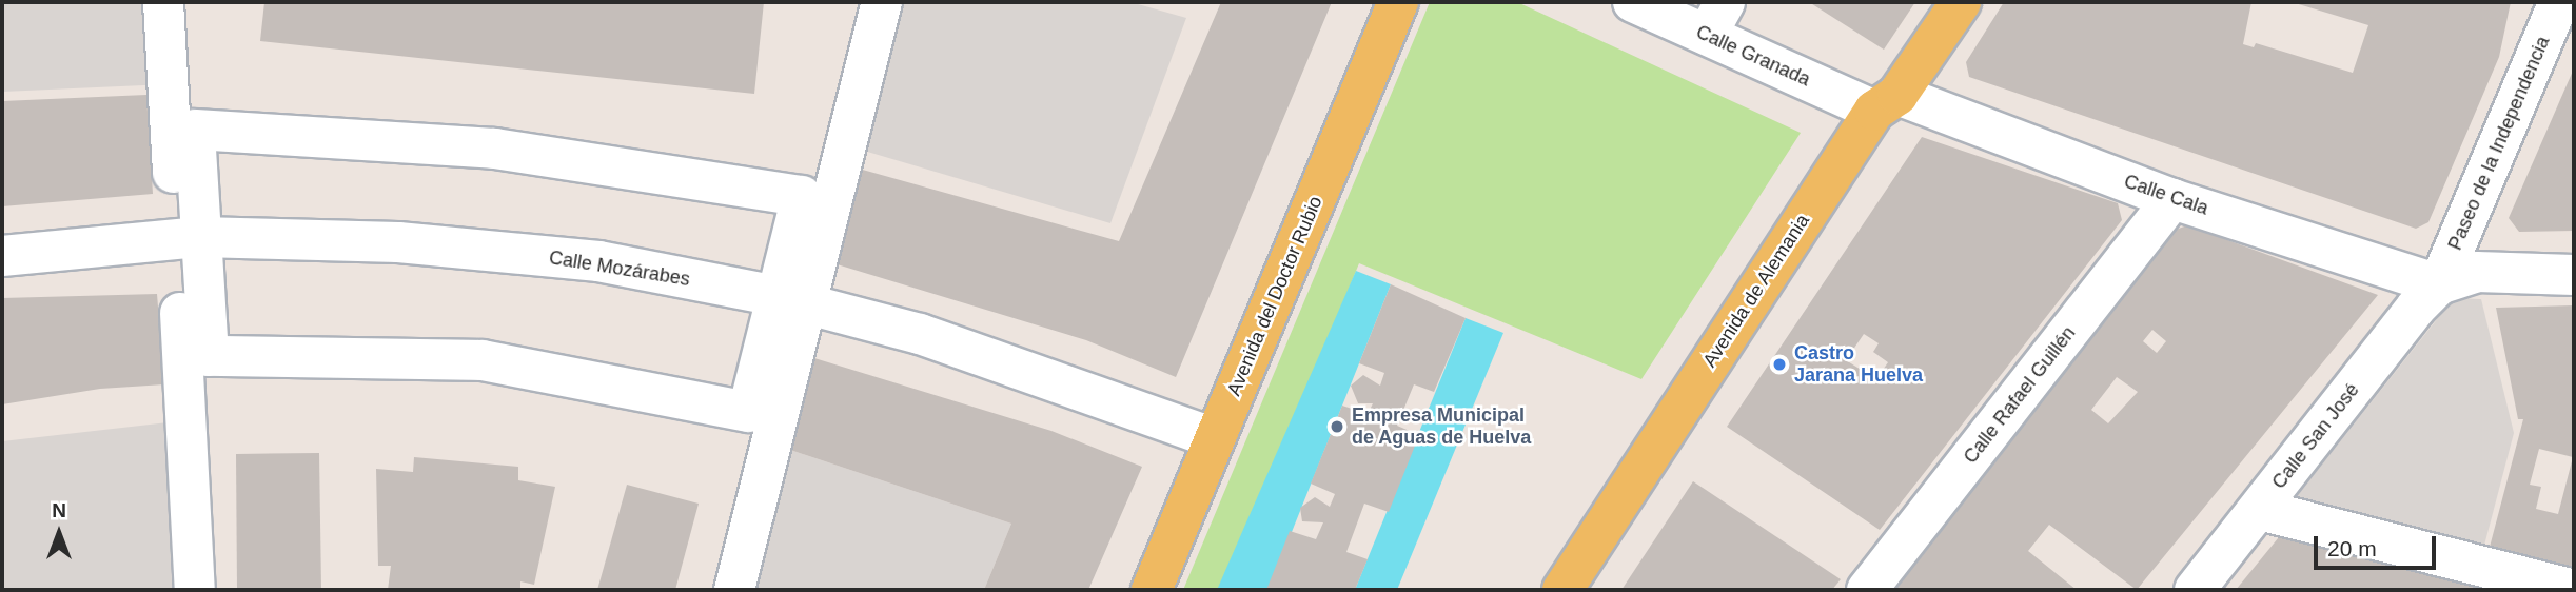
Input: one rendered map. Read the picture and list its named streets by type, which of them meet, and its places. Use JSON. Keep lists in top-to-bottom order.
{
  "streets": {
    "main road": ["Avenida de Alemania", "Avenida del Doctor Rubio"],
    "street": [
      "Calle Granada",
      "Paseo de la Independencia",
      "Calle Cala",
      "Calle Mozárabes",
      "Calle Rafael Guillén",
      "Calle San José"
    ]
  },
  "crossings": [
    ["Calle Granada", "Calle Cala"],
    ["Calle Granada", "Avenida de Alemania"],
    ["Paseo de la Independencia", "Calle Cala"],
    ["Paseo de la Independencia", "Calle San José"],
    ["Calle Cala", "Avenida de Alemania"],
    ["Calle Cala", "Calle Rafael Guillén"],
    ["Calle Cala", "Calle San José"],
    ["Calle Mozárabes", "Avenida del Doctor Rubio"]
  ],
  "places": ["Castro Jarana Huelva", "Empresa Municipal de Aguas de Huelva"],
  "scale_bar": "20 m",
  "north": "top"
}
